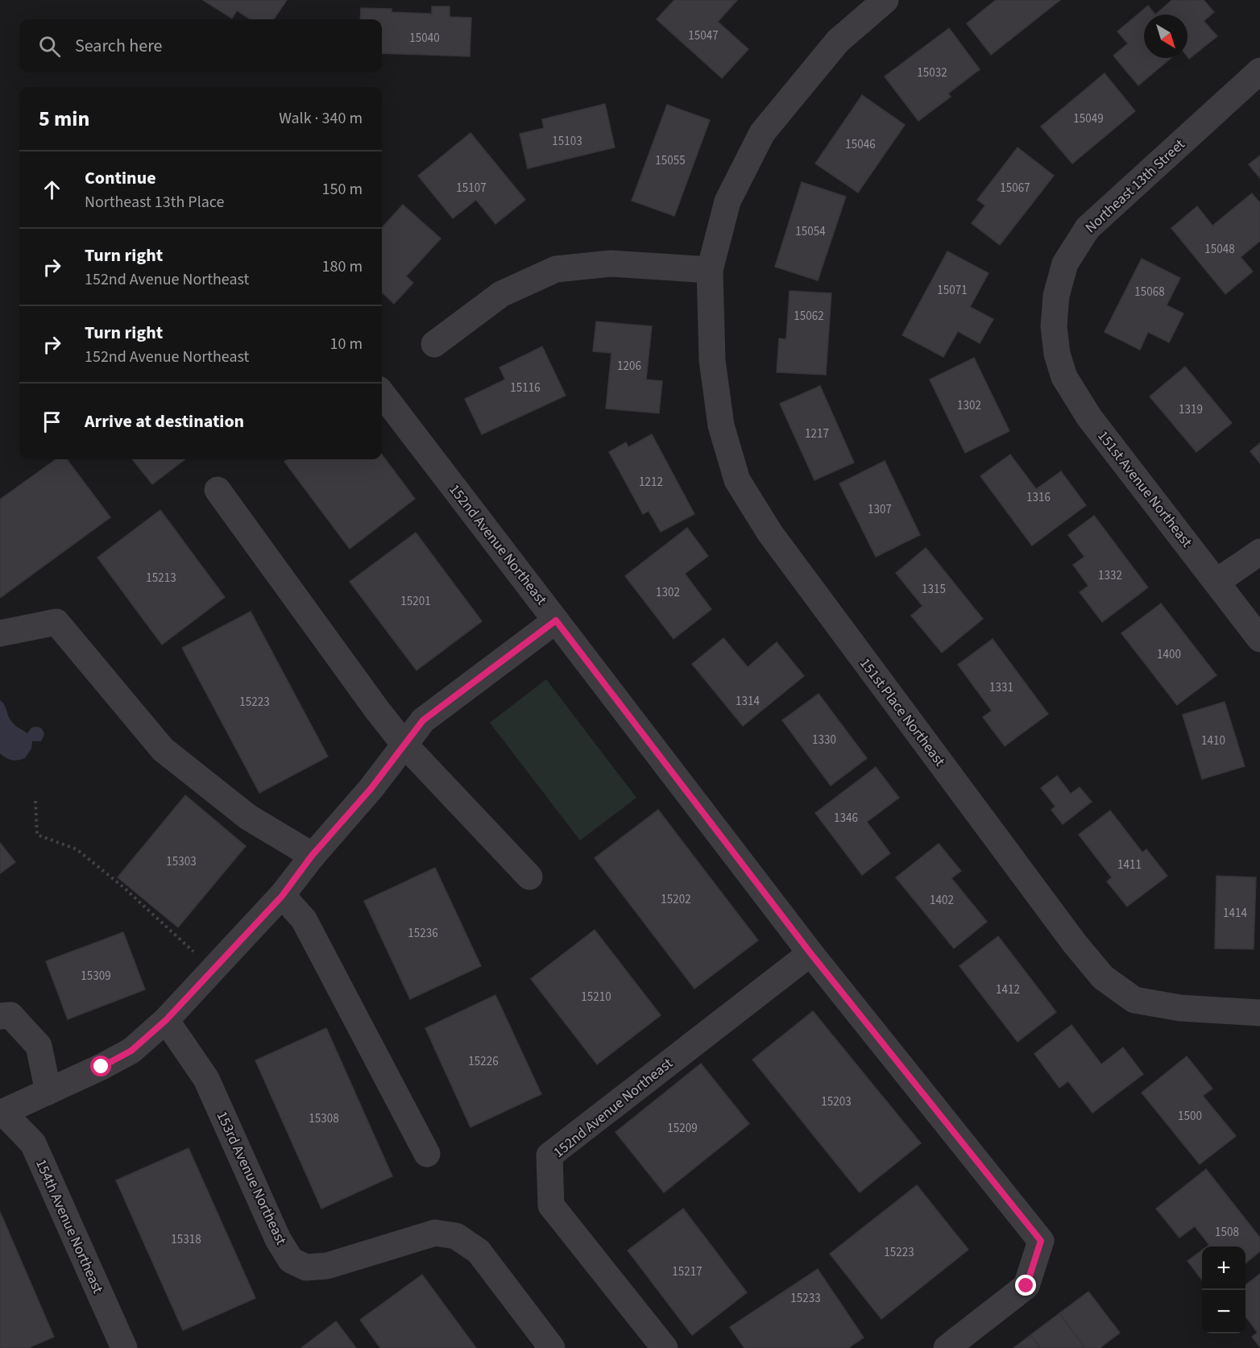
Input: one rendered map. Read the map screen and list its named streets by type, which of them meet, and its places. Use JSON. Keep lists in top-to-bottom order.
{
  "streets": {
    "street": [
      "Northeast 13th Street",
      "151st Avenue Northeast",
      "152nd Avenue Northeast",
      "151st Place Northeast",
      "153rd Avenue Northeast",
      "154th Avenue Northeast"
    ]
  },
  "crossings": [
    ["Northeast 13th Street", "151st Avenue Northeast"]
  ],
  "house_numbers": [
    "15047",
    "15040",
    "15032",
    "15049",
    "15103",
    "15046",
    "15055",
    "15107",
    "15067",
    "15054",
    "15048",
    "15071",
    "15068",
    "15062",
    "1206",
    "15116",
    "1302",
    "1319",
    "1217",
    "1212",
    "1316",
    "1307",
    "1332",
    "15213",
    "1315",
    "1302",
    "15201",
    "1400",
    "1331",
    "1314",
    "15223",
    "1330",
    "1410",
    "1346",
    "15303",
    "1411",
    "15202",
    "1402",
    "1414",
    "15236",
    "15309",
    "1412",
    "15210",
    "15226",
    "15203",
    "1500",
    "15308",
    "15209",
    "1508",
    "15318",
    "15223",
    "15217",
    "15233"
  ],
  "north": "bottom right",
  "page": {
    "search": "Search here",
    "heading": ["5 min", "Walk · 340 m"],
    "list": [
      ["Continue", "Northeast 13th Place", "150 m"],
      ["Turn right", "152nd Avenue Northeast", "180 m"],
      ["Turn right", "152nd Avenue Northeast", "10 m"],
      "Arrive at destination"
    ],
    "map_buttons": ["+", "−"]
  }
}
